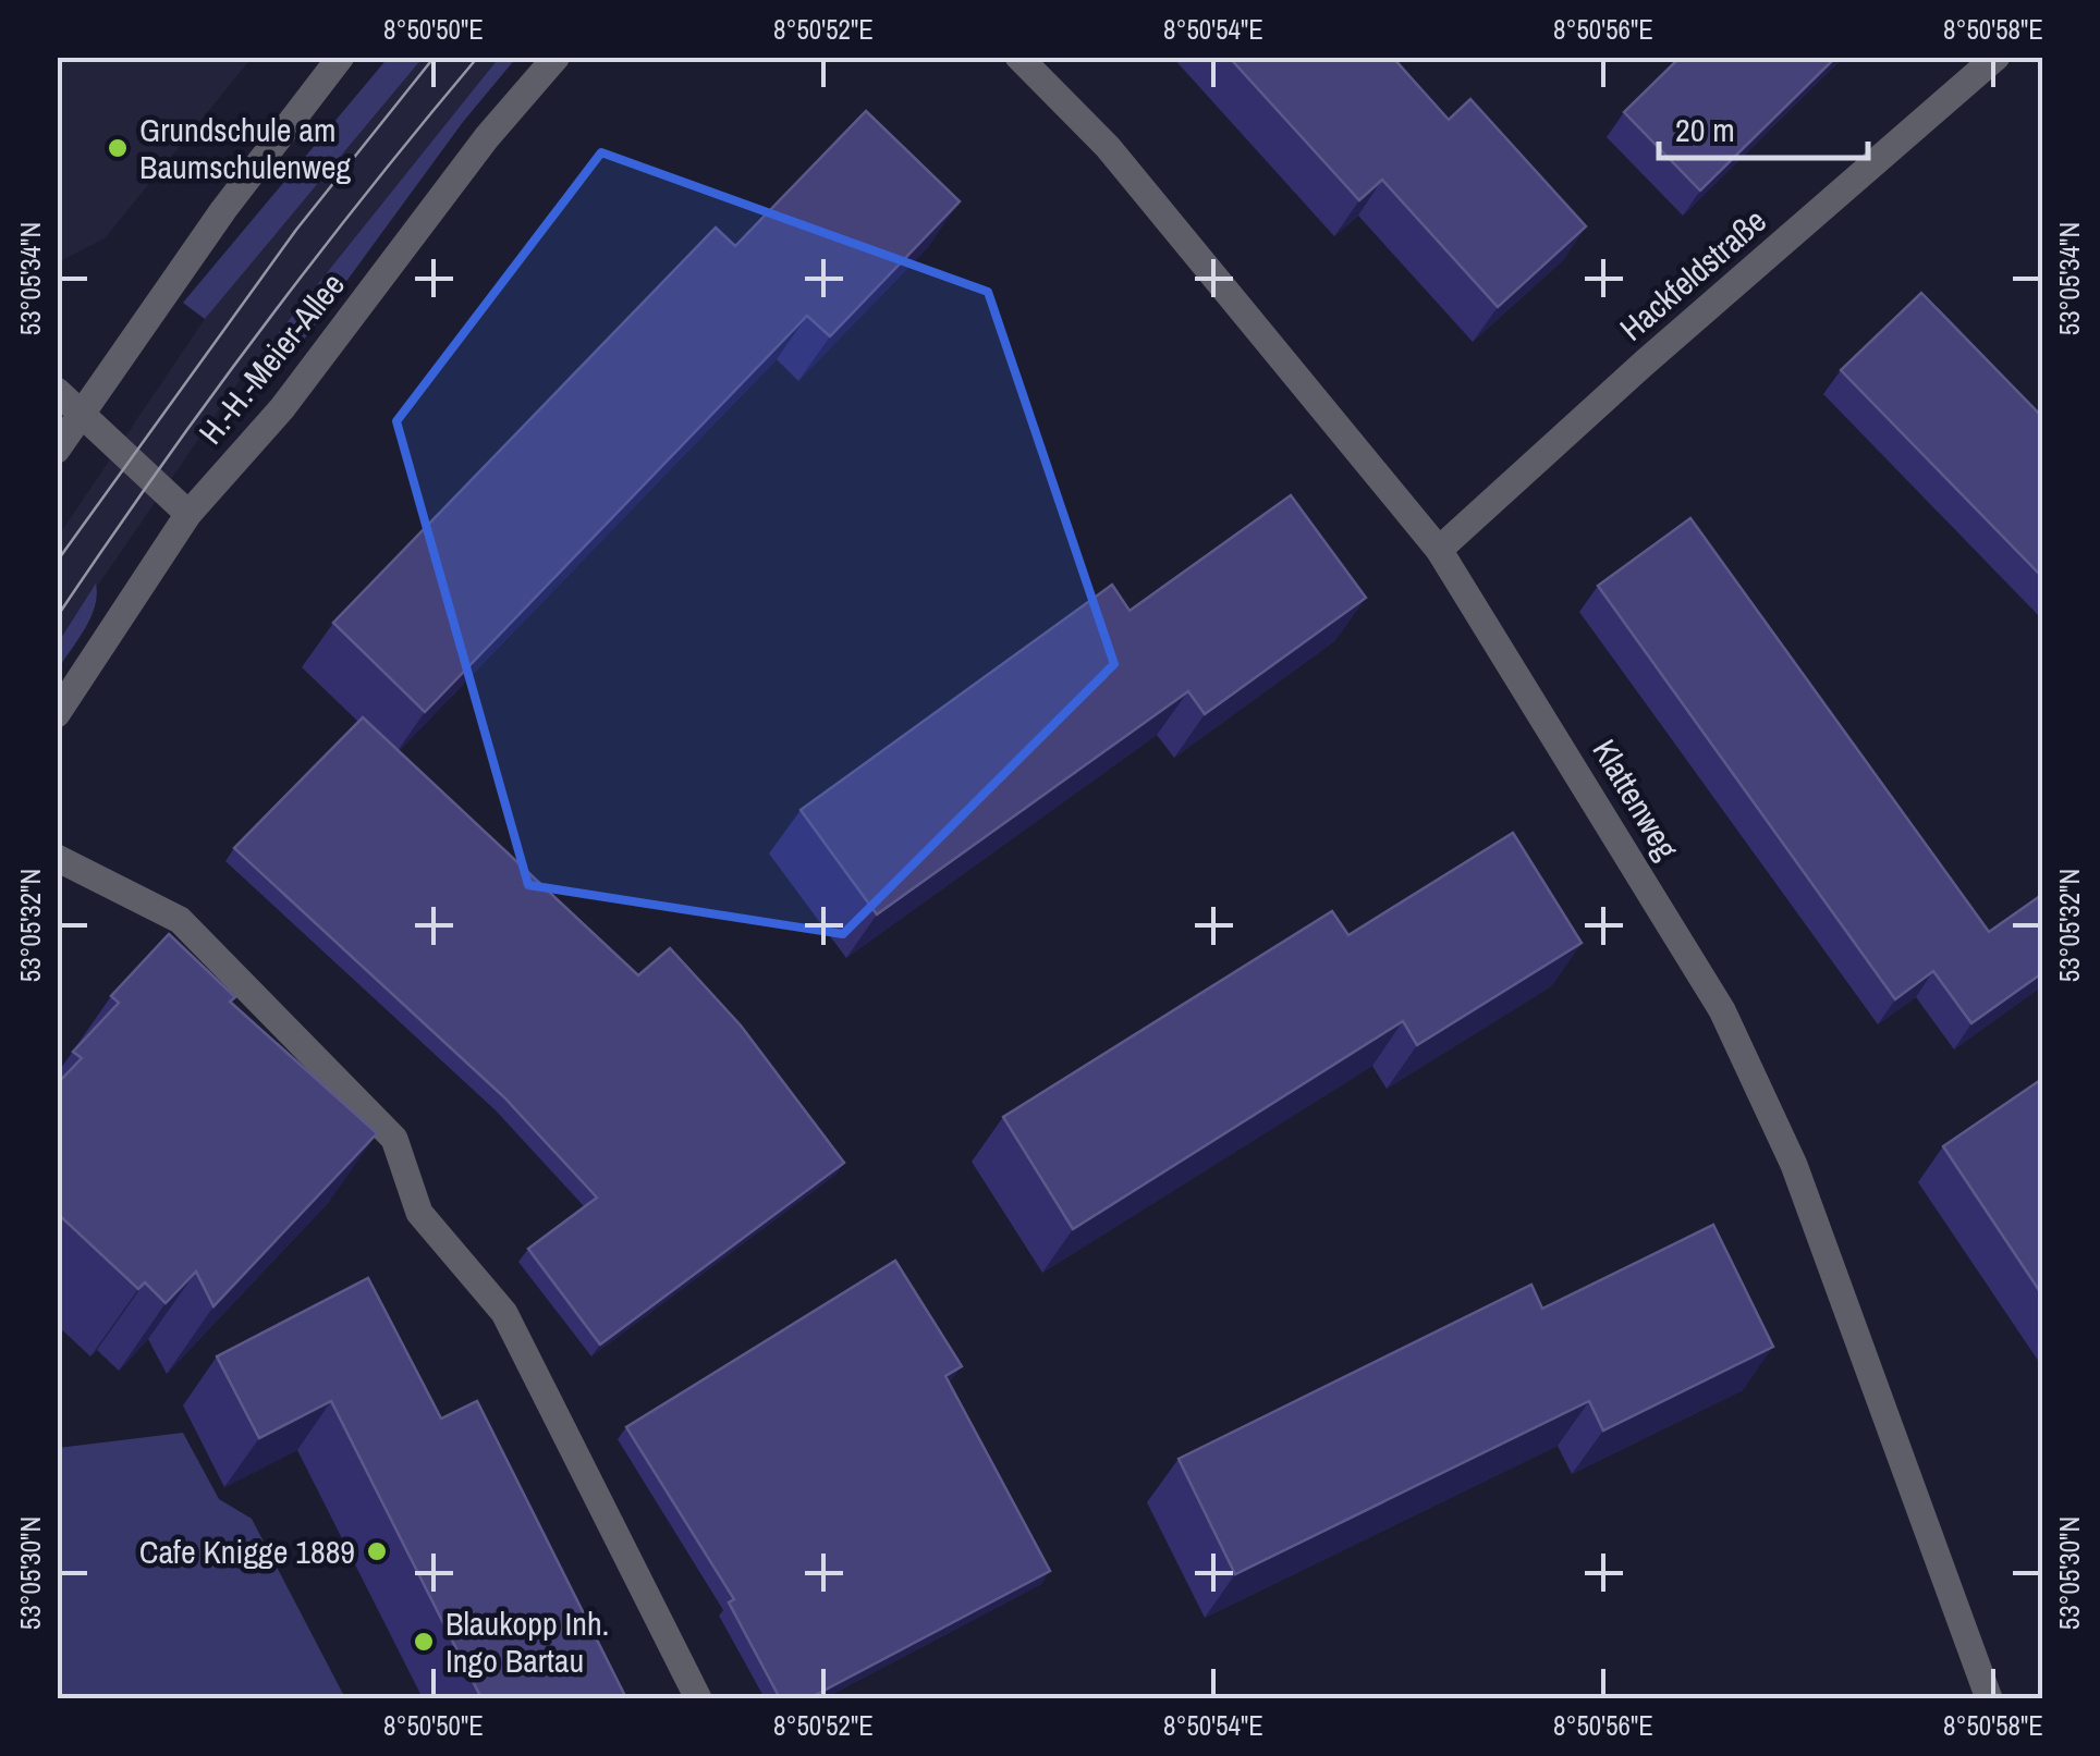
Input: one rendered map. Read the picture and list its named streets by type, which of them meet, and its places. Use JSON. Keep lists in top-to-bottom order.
{
  "streets": {
    "street": ["Hackfeldstraße", "H.-H.-Meier-Allee", "Klattenweg"]
  },
  "crossings": [
    ["Hackfeldstraße", "Klattenweg"]
  ],
  "places": ["Grundschule am Baumschulenweg", "Cafe Knigge 1889", "Blaukopp Inh. Ingo Bartau"],
  "scale_bar": "20 m",
  "coordinates": [
    "8°50'50\"E",
    "8°50'52\"E",
    "8°50'54\"E",
    "8°50'56\"E",
    "8°50'58\"E",
    "53°05'34\"N",
    "53°05'32\"N",
    "53°05'30\"N"
  ]
}
